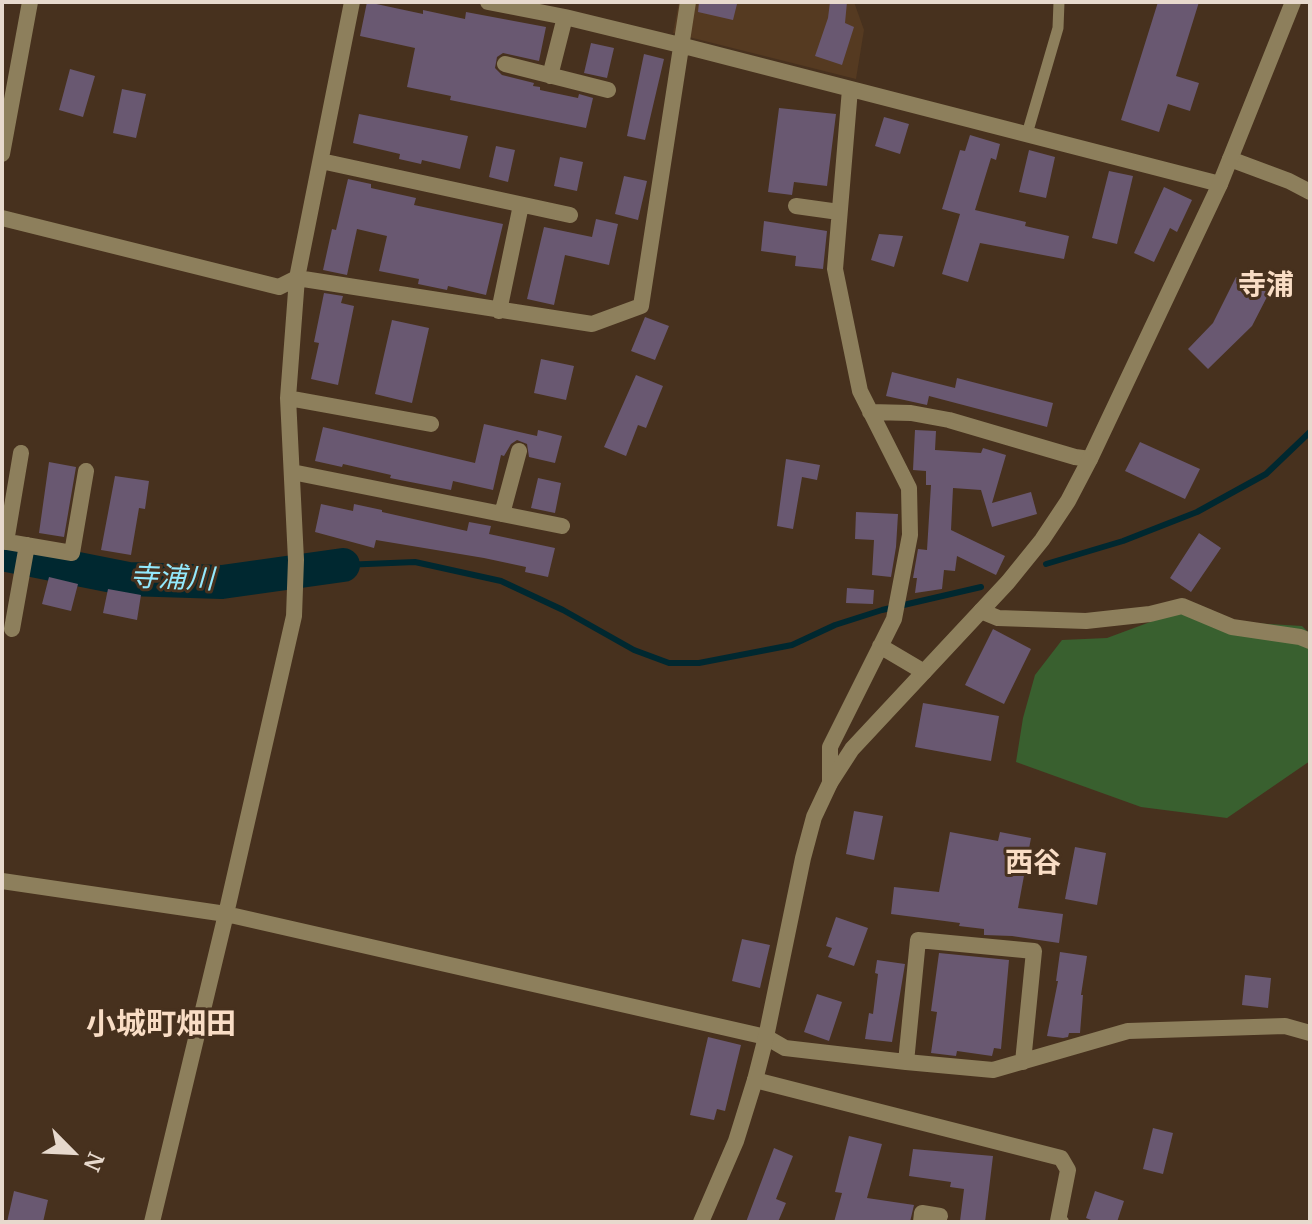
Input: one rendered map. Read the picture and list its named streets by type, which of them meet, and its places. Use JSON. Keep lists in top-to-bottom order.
{
  "districts": ["寺浦", "西谷", "小城町畑田"],
  "water": ["寺浦川"],
  "north": "bottom right"
}
